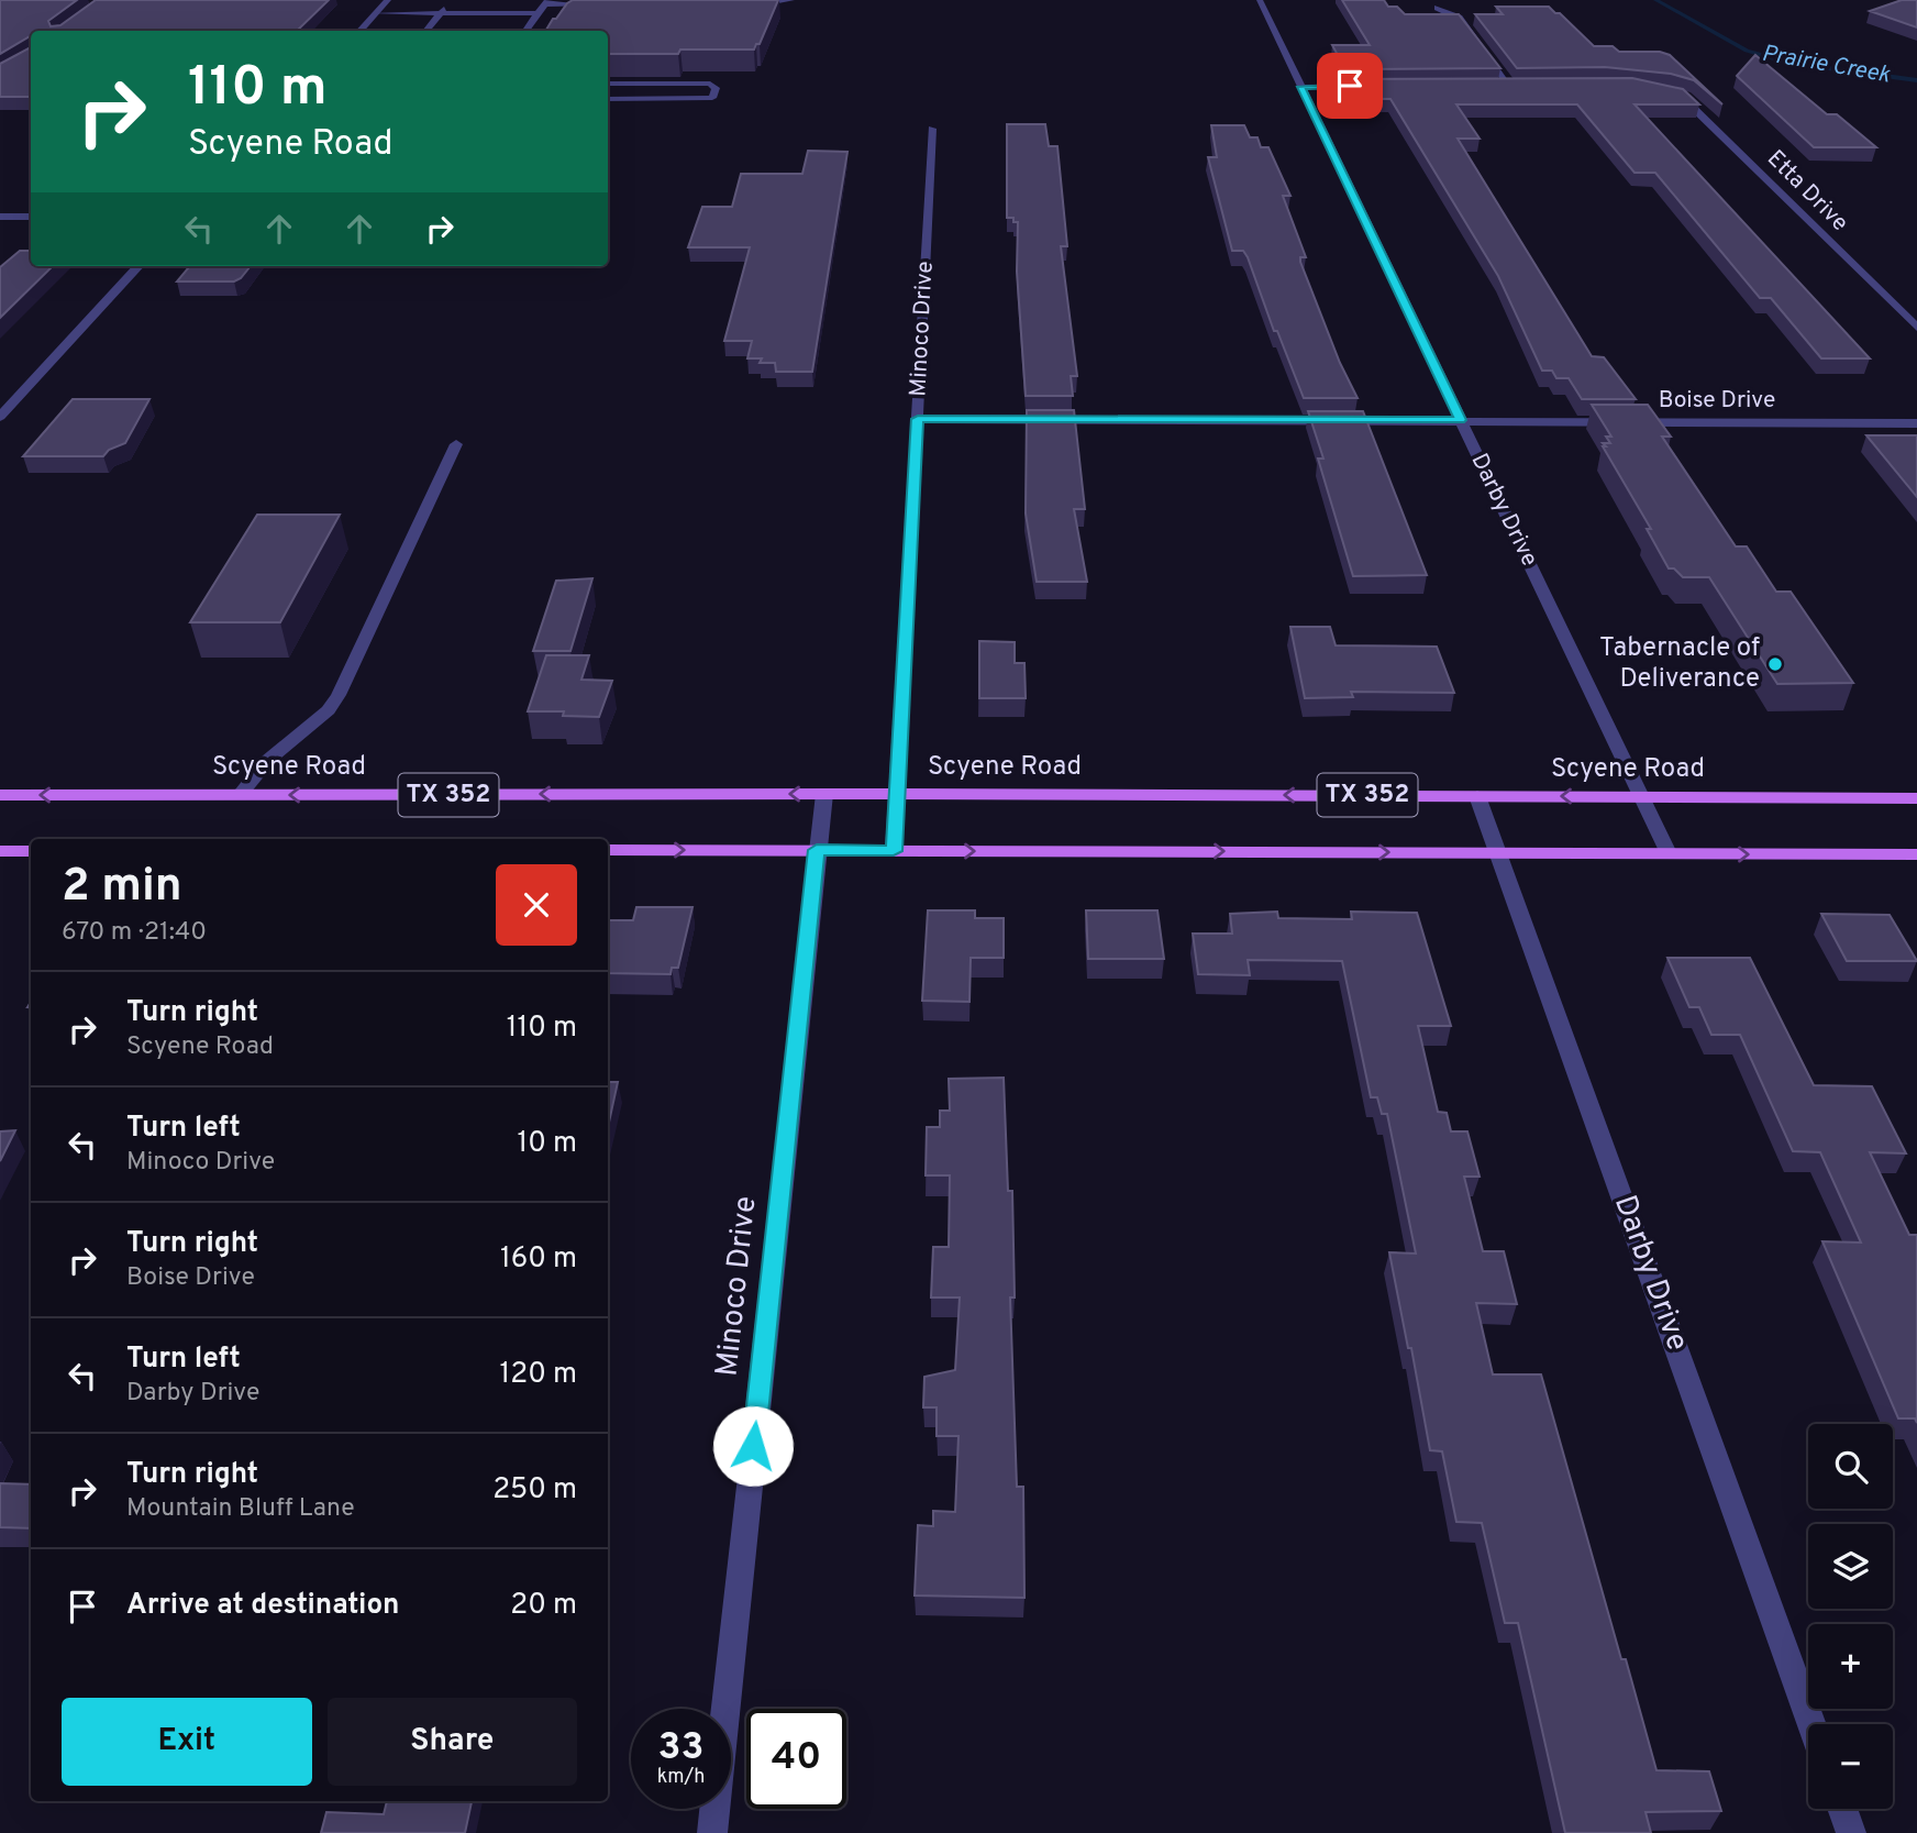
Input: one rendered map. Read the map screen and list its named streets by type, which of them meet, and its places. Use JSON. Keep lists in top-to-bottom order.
{
  "streets": {
    "main road": ["Scyene Road", "TX 352"],
    "street": [
      "Etta Drive",
      "Minoco Drive",
      "Boise Drive",
      "Darby Drive"
    ]
  },
  "crossings": [
    ["Minoco Drive", "Boise Drive"],
    ["Minoco Drive", "Scyene Road"],
    ["Minoco Drive", "TX 352"],
    ["Boise Drive", "Darby Drive"],
    ["Darby Drive", "Scyene Road"],
    ["Darby Drive", "TX 352"]
  ],
  "water": ["Prairie Creek"],
  "places": ["Tabernacle of Deliverance"],
  "page": {
    "turn": ["110 m", "Scyene Road"],
    "heading": ["2 min", "670 m · 21:40"],
    "list": [
      {
        "name": "Turn right",
        "note": "Scyene Road",
        "value": "110 m"
      },
      {
        "name": "Turn left",
        "note": "Minoco Drive",
        "value": "10 m"
      },
      {
        "name": "Turn right",
        "note": "Boise Drive",
        "value": "160 m"
      },
      {
        "name": "Turn left",
        "note": "Darby Drive",
        "value": "120 m"
      },
      {
        "name": "Turn right",
        "note": "Mountain Bluff Lane",
        "value": "250 m"
      },
      {
        "name": "Arrive at destination",
        "value": "20 m"
      }
    ],
    "map_buttons": ["+", "−"],
    "buttons": ["Exit", "Share"],
    "speed": "33 km/h",
    "limit": "40"
  }
}
